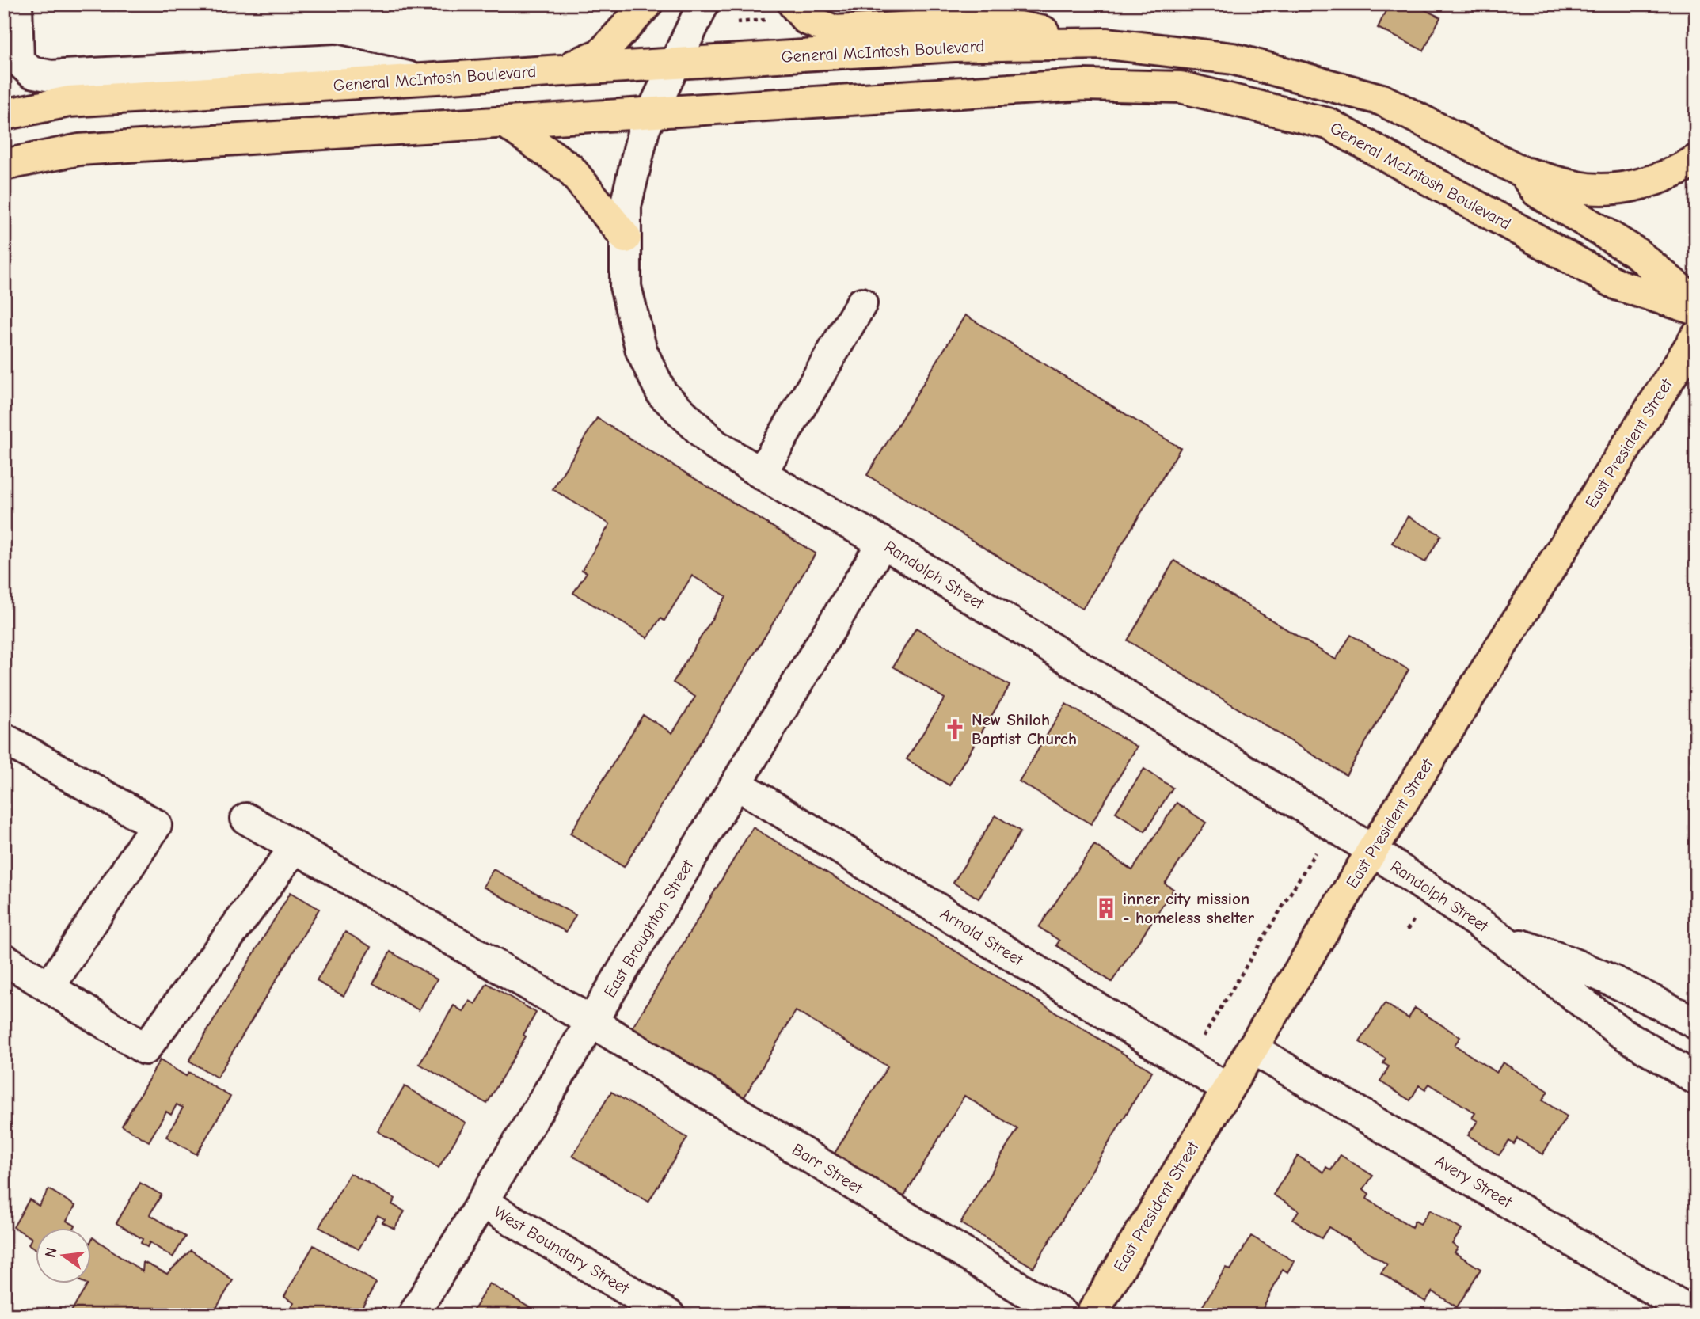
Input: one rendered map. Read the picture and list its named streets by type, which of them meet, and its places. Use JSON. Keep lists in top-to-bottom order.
{
  "streets": {
    "main road": ["General McIntosh Boulevard", "East President Street"],
    "street": [
      "Randolph Street",
      "East Broughton Street",
      "Arnold Street",
      "Barr Street",
      "Avery Street",
      "West Boundary Street"
    ]
  },
  "crossings": [
    ["General McIntosh Boulevard", "Randolph Street"],
    ["East President Street", "Randolph Street"],
    ["East President Street", "Arnold Street"],
    ["East President Street", "Avery Street"],
    ["Randolph Street", "East Broughton Street"],
    ["East Broughton Street", "Arnold Street"],
    ["East Broughton Street", "Barr Street"],
    ["East Broughton Street", "West Boundary Street"]
  ],
  "places": {
    "church": ["New Shiloh Baptist Church"],
    "building": ["inner city mission - homeless shelter"]
  },
  "north": "left"
}
